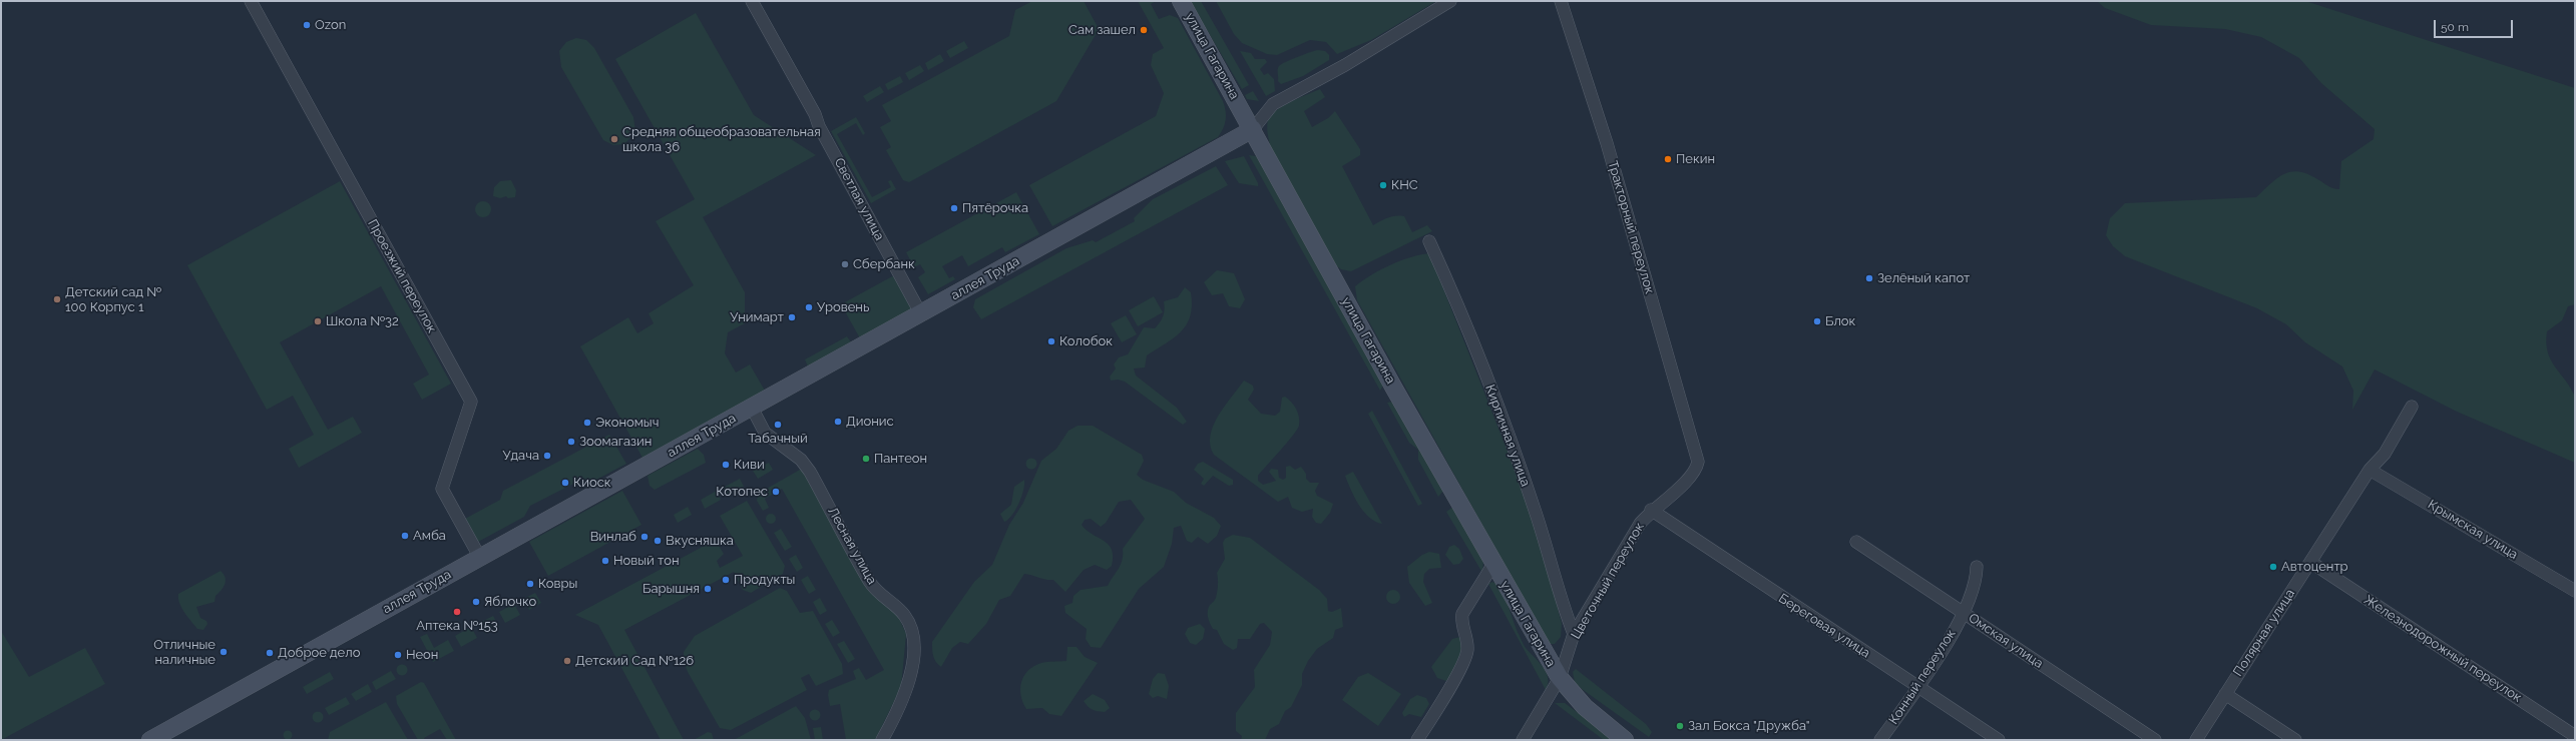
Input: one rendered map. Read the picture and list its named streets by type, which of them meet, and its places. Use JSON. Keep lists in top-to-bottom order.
{
  "streets": {
    "street": [
      "улица Гагарина",
      "Светлая улица",
      "Тракторный переулок",
      "Проезжий переулок",
      "аллея Труда",
      "Кирпичная улица",
      "Крымская улица",
      "Лесная улица",
      "Цветочный переулок",
      "Береговая улица",
      "Полярная улица",
      "Омская улица",
      "Железнодорожный переулок",
      "Конный переулок"
    ]
  },
  "crossings": [
    ["улица Гагарина", "аллея Труда"],
    ["улица Гагарина", "Цветочный переулок"],
    ["Светлая улица", "аллея Труда"],
    ["Тракторный переулок", "Цветочный переулок"],
    ["Проезжий переулок", "аллея Труда"],
    ["аллея Труда", "Лесная улица"],
    ["Кирпичная улица", "Цветочный переулок"],
    ["Крымская улица", "Полярная улица"],
    ["Цветочный переулок", "Береговая улица"],
    ["Береговая улица", "Конный переулок"],
    ["Полярная улица", "Железнодорожный переулок"],
    ["Омская улица", "Конный переулок"]
  ],
  "places": [
    "Ozon",
    "Сам зашел",
    "Средняя общеобразовательная школа 36",
    "Пекин",
    "КНС",
    "Пятёрочка",
    "Сбербанк",
    "Зелёный капот",
    "Детский сад № 100 Корпус 1",
    "Уровень",
    "Унимарт",
    "Школа №32",
    "Блок",
    "Колобок",
    "Дионис",
    "Экономыч",
    "Табачный",
    "Зоомагазин",
    "Удача",
    "Пантеон",
    "Киви",
    "Киоск",
    "Котопес",
    "Амба",
    "Винлаб",
    "Вкусняшка",
    "Новый тон",
    "Автоцентр",
    "Продукты",
    "Ковры",
    "Барышня",
    "Яблочко",
    "Аптека №153",
    "Отличные наличные",
    "Доброе дело",
    "Неон",
    "Детский Сад №126",
    "Зал Бокса \"Дружба\""
  ],
  "scale_bar": "50 m"
}
